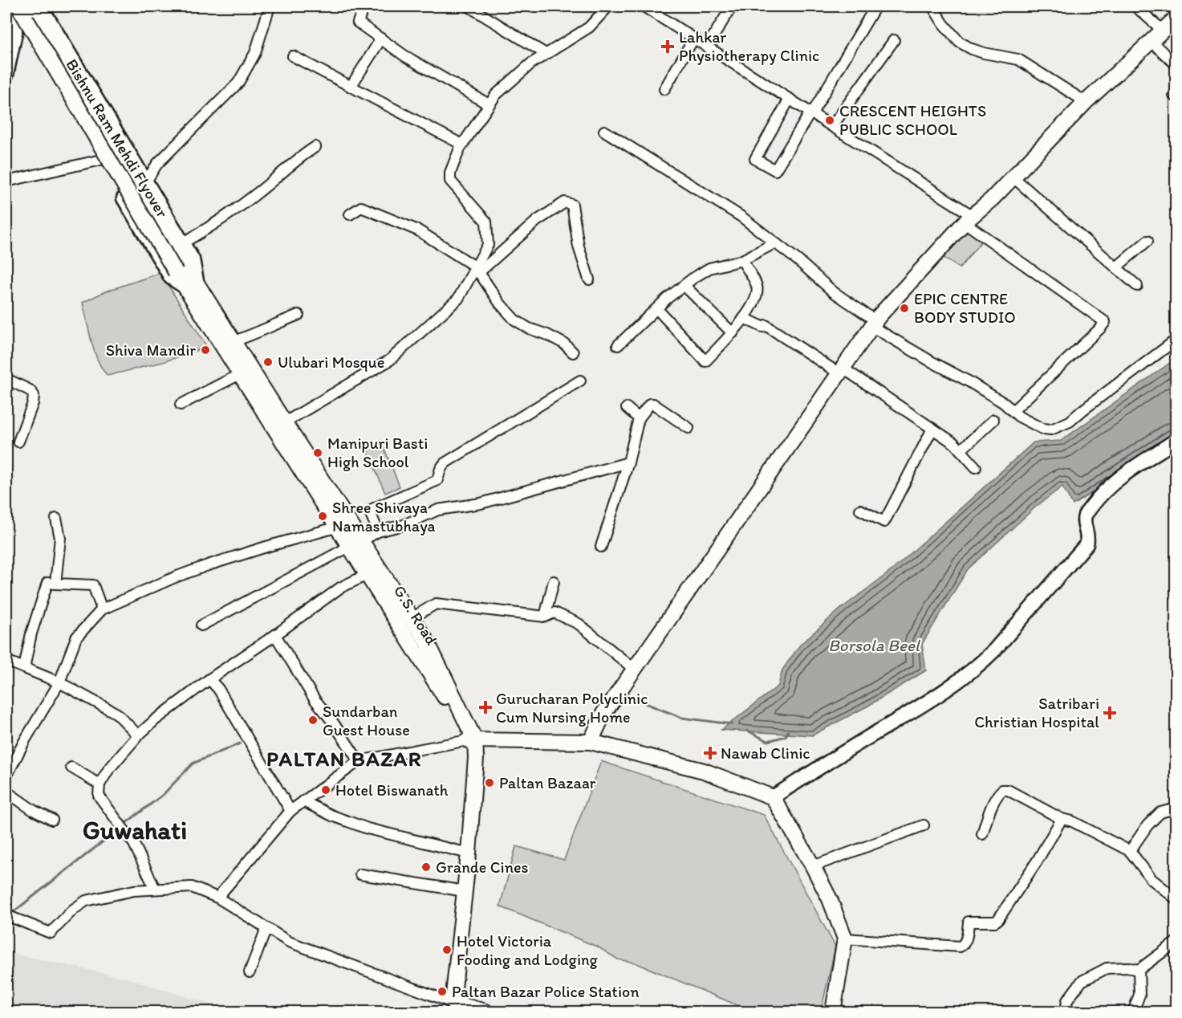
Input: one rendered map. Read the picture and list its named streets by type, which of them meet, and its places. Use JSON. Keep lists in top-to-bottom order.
{
  "streets": {
    "main road": ["Bishnu Ram Mehdi Flyover", "G.S. Road"]
  },
  "crossings": [
    ["Bishnu Ram Mehdi Flyover", "G.S. Road"]
  ],
  "districts": ["PALTAN BAZAR", "Guwahati"],
  "water": ["Borsola Beel"],
  "places": {
    "health": [
      "Lahkar Physiotherapy Clinic",
      "Gurucharan Polyclinic Cum Nursing Home",
      "Satribari Christian Hospital",
      "Nawab Clinic"
    ],
    "other": [
      "CRESCENT HEIGHTS PUBLIC SCHOOL",
      "EPIC CENTRE BODY STUDIO",
      "Shiva Mandir",
      "Ulubari Mosque",
      "Manipuri Basti High School",
      "Shree Shivaya Namastubhaya",
      "Sundarban Guest House",
      "Paltan Bazaar",
      "Hotel Biswanath",
      "Grande Cines",
      "Hotel Victoria Fooding and Lodging",
      "Paltan Bazar Police Station"
    ]
  }
}
